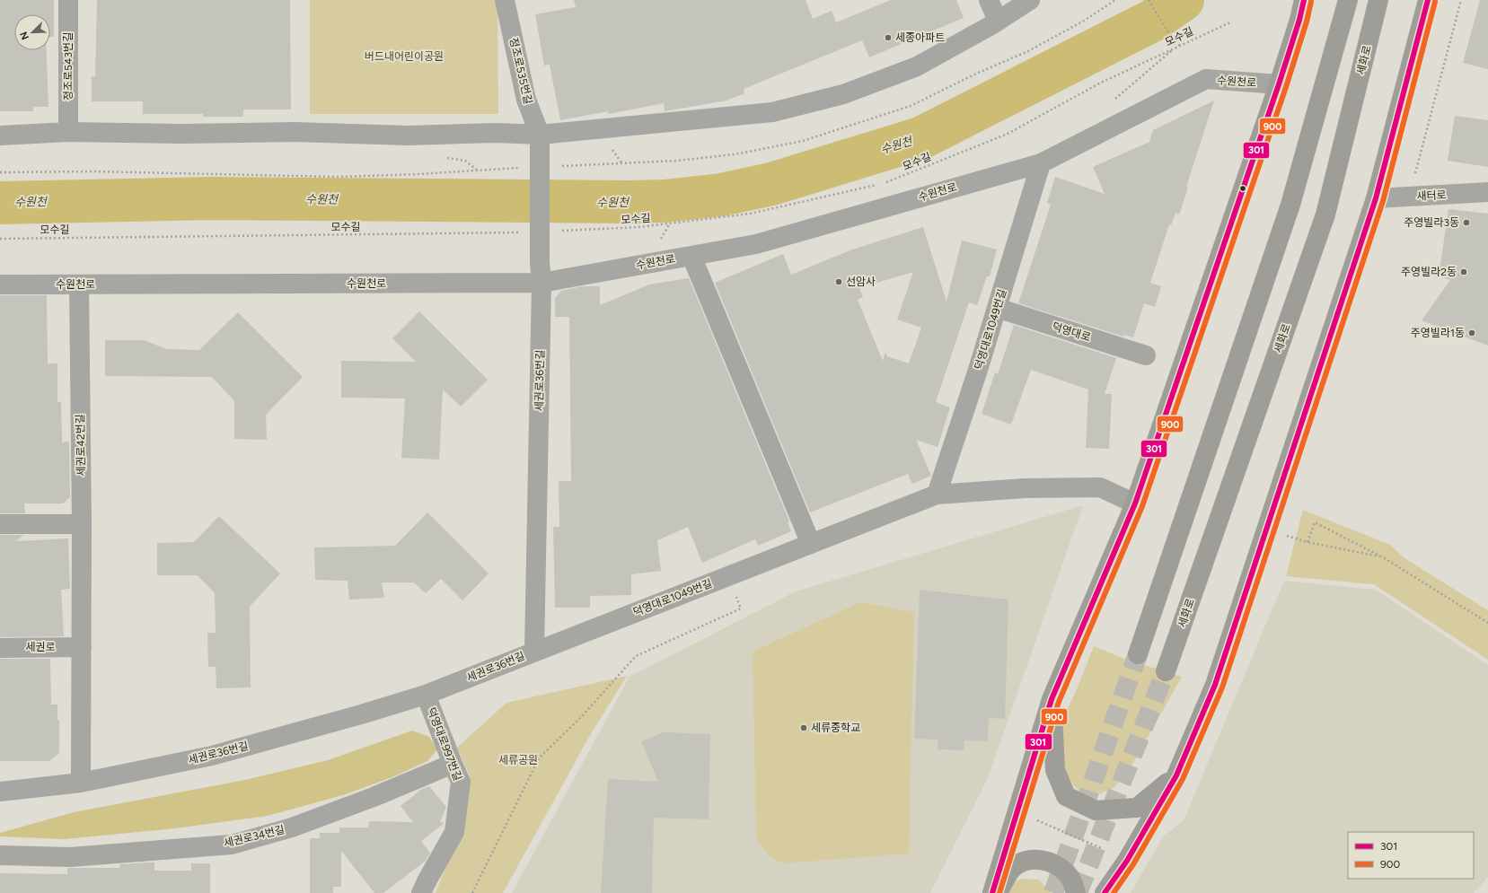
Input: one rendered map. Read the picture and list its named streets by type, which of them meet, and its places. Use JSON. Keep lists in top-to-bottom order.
{
  "streets": {
    "main road": ["세화로"],
    "street": [
      "정조로543번길",
      "정조로535번길",
      "수원천로",
      "새터로",
      "덕영대로1049번길",
      "덕영대로",
      "세권로36번길",
      "세권로42번길",
      "세권로",
      "덕영대로997번길",
      "세권로34번길"
    ],
    "path": ["모수길"]
  },
  "crossings": [
    ["정조로535번길", "세권로36번길"],
    ["수원천로", "덕영대로1049번길"],
    ["수원천로", "세권로36번길"],
    ["수원천로", "세권로42번길"],
    ["덕영대로1049번길", "덕영대로"],
    ["덕영대로1049번길", "세권로36번길"],
    ["세권로36번길", "덕영대로997번길"],
    ["덕영대로997번길", "세권로34번길"]
  ],
  "water": ["수원천"],
  "parks": ["버드내어린이공원", "세류공원"],
  "places": [
    "세종아파트",
    "주영빌라3동",
    "주영빌라2동",
    "선암사",
    "주영빌라1동",
    "세류중학교"
  ],
  "lines": ["transit line 301", "transit line 900"],
  "legend": ["301", "900"],
  "north": "bottom left"
}
